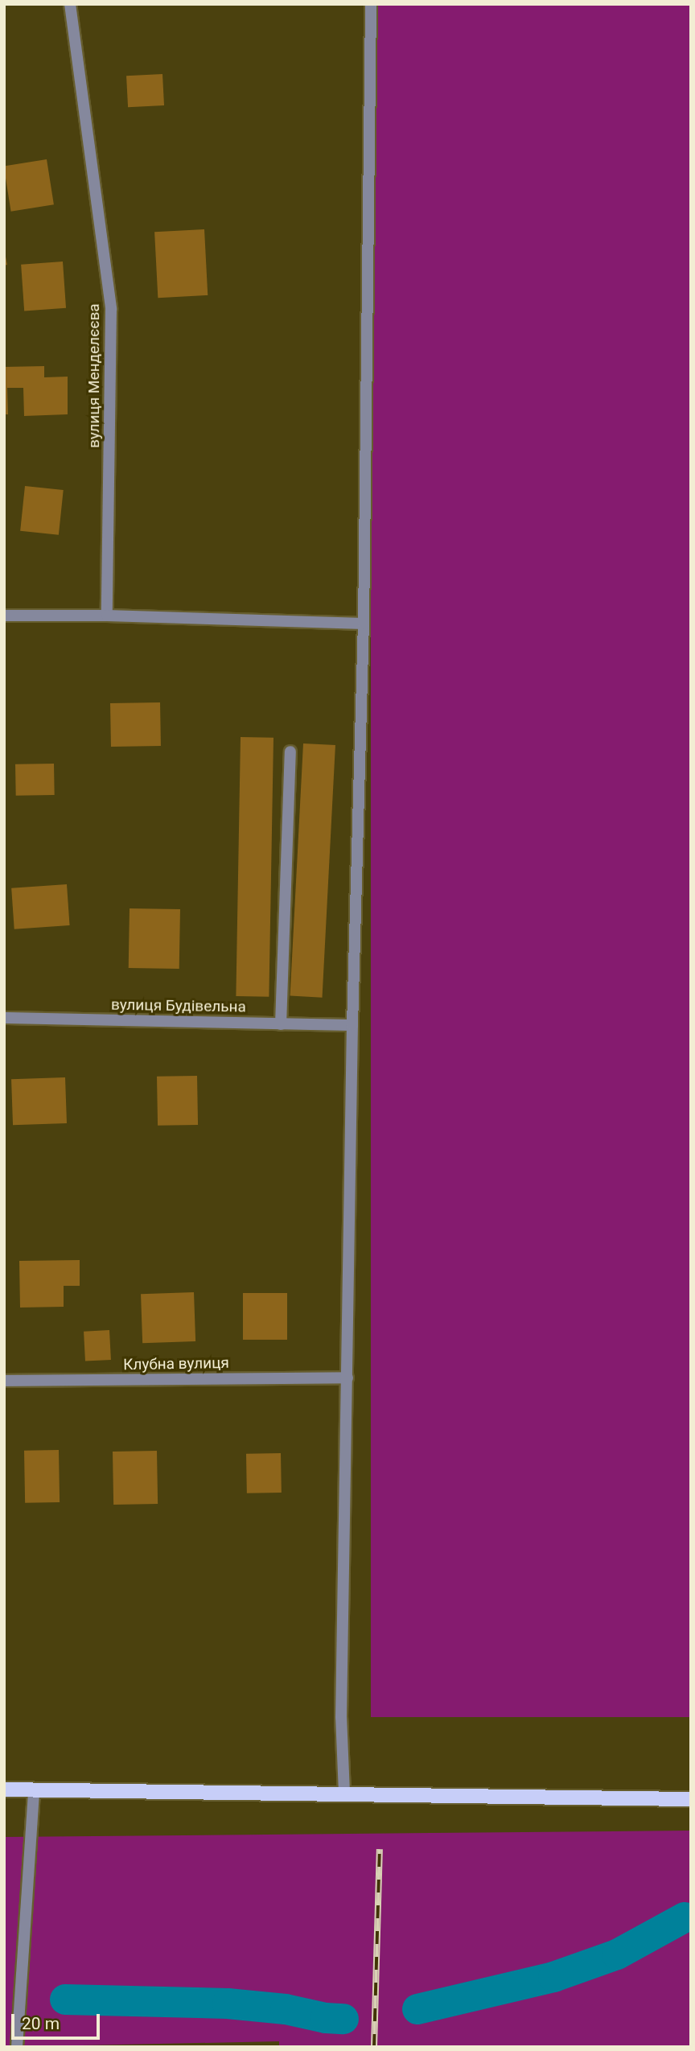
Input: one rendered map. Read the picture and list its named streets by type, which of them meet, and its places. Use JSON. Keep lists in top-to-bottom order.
{
  "streets": {
    "street": ["вулиця Менделєєва", "вулиця Будівельна", "Клубна вулиця"]
  },
  "scale_bar": "20 m"
}
